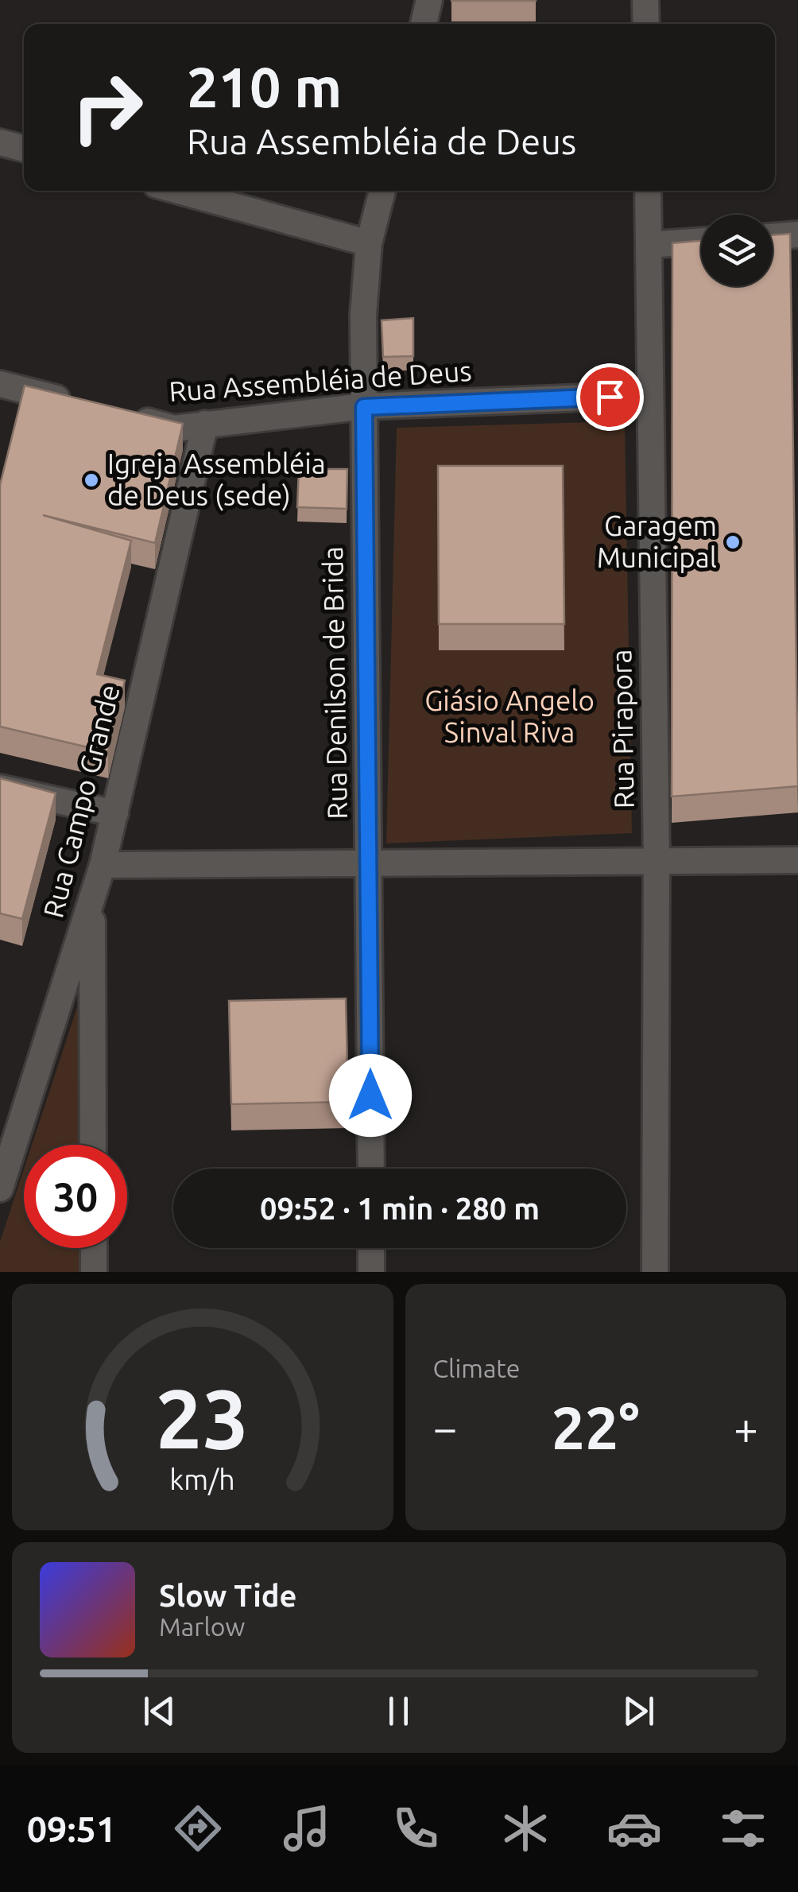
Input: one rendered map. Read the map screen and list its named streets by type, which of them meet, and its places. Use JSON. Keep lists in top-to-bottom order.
{
  "streets": {
    "street": [
      "Rua Assembléia de Deus",
      "Rua Denilson de Brida",
      "Rua Pirapora",
      "Rua Campo Grande"
    ]
  },
  "crossings": [
    ["Rua Assembléia de Deus", "Rua Denilson de Brida"],
    ["Rua Assembléia de Deus", "Rua Pirapora"],
    ["Rua Assembléia de Deus", "Rua Campo Grande"]
  ],
  "parks": ["Giásio Angelo Sinval Riva"],
  "places": ["Igreja Assembléia de Deus (sede)", "Garagem Municipal"],
  "page": {
    "turn": ["210 m", "Rua Assembléia de Deus"],
    "limit": "30",
    "trip": "09:52 · 1 min · 280 m",
    "tile": "Climate",
    "heat": ["−", "22°", "+"],
    "song": ["Slow Tide", "Marlow"],
    "tabs": "09:51",
    "gauge": ["23", "km/h"]
  }
}
